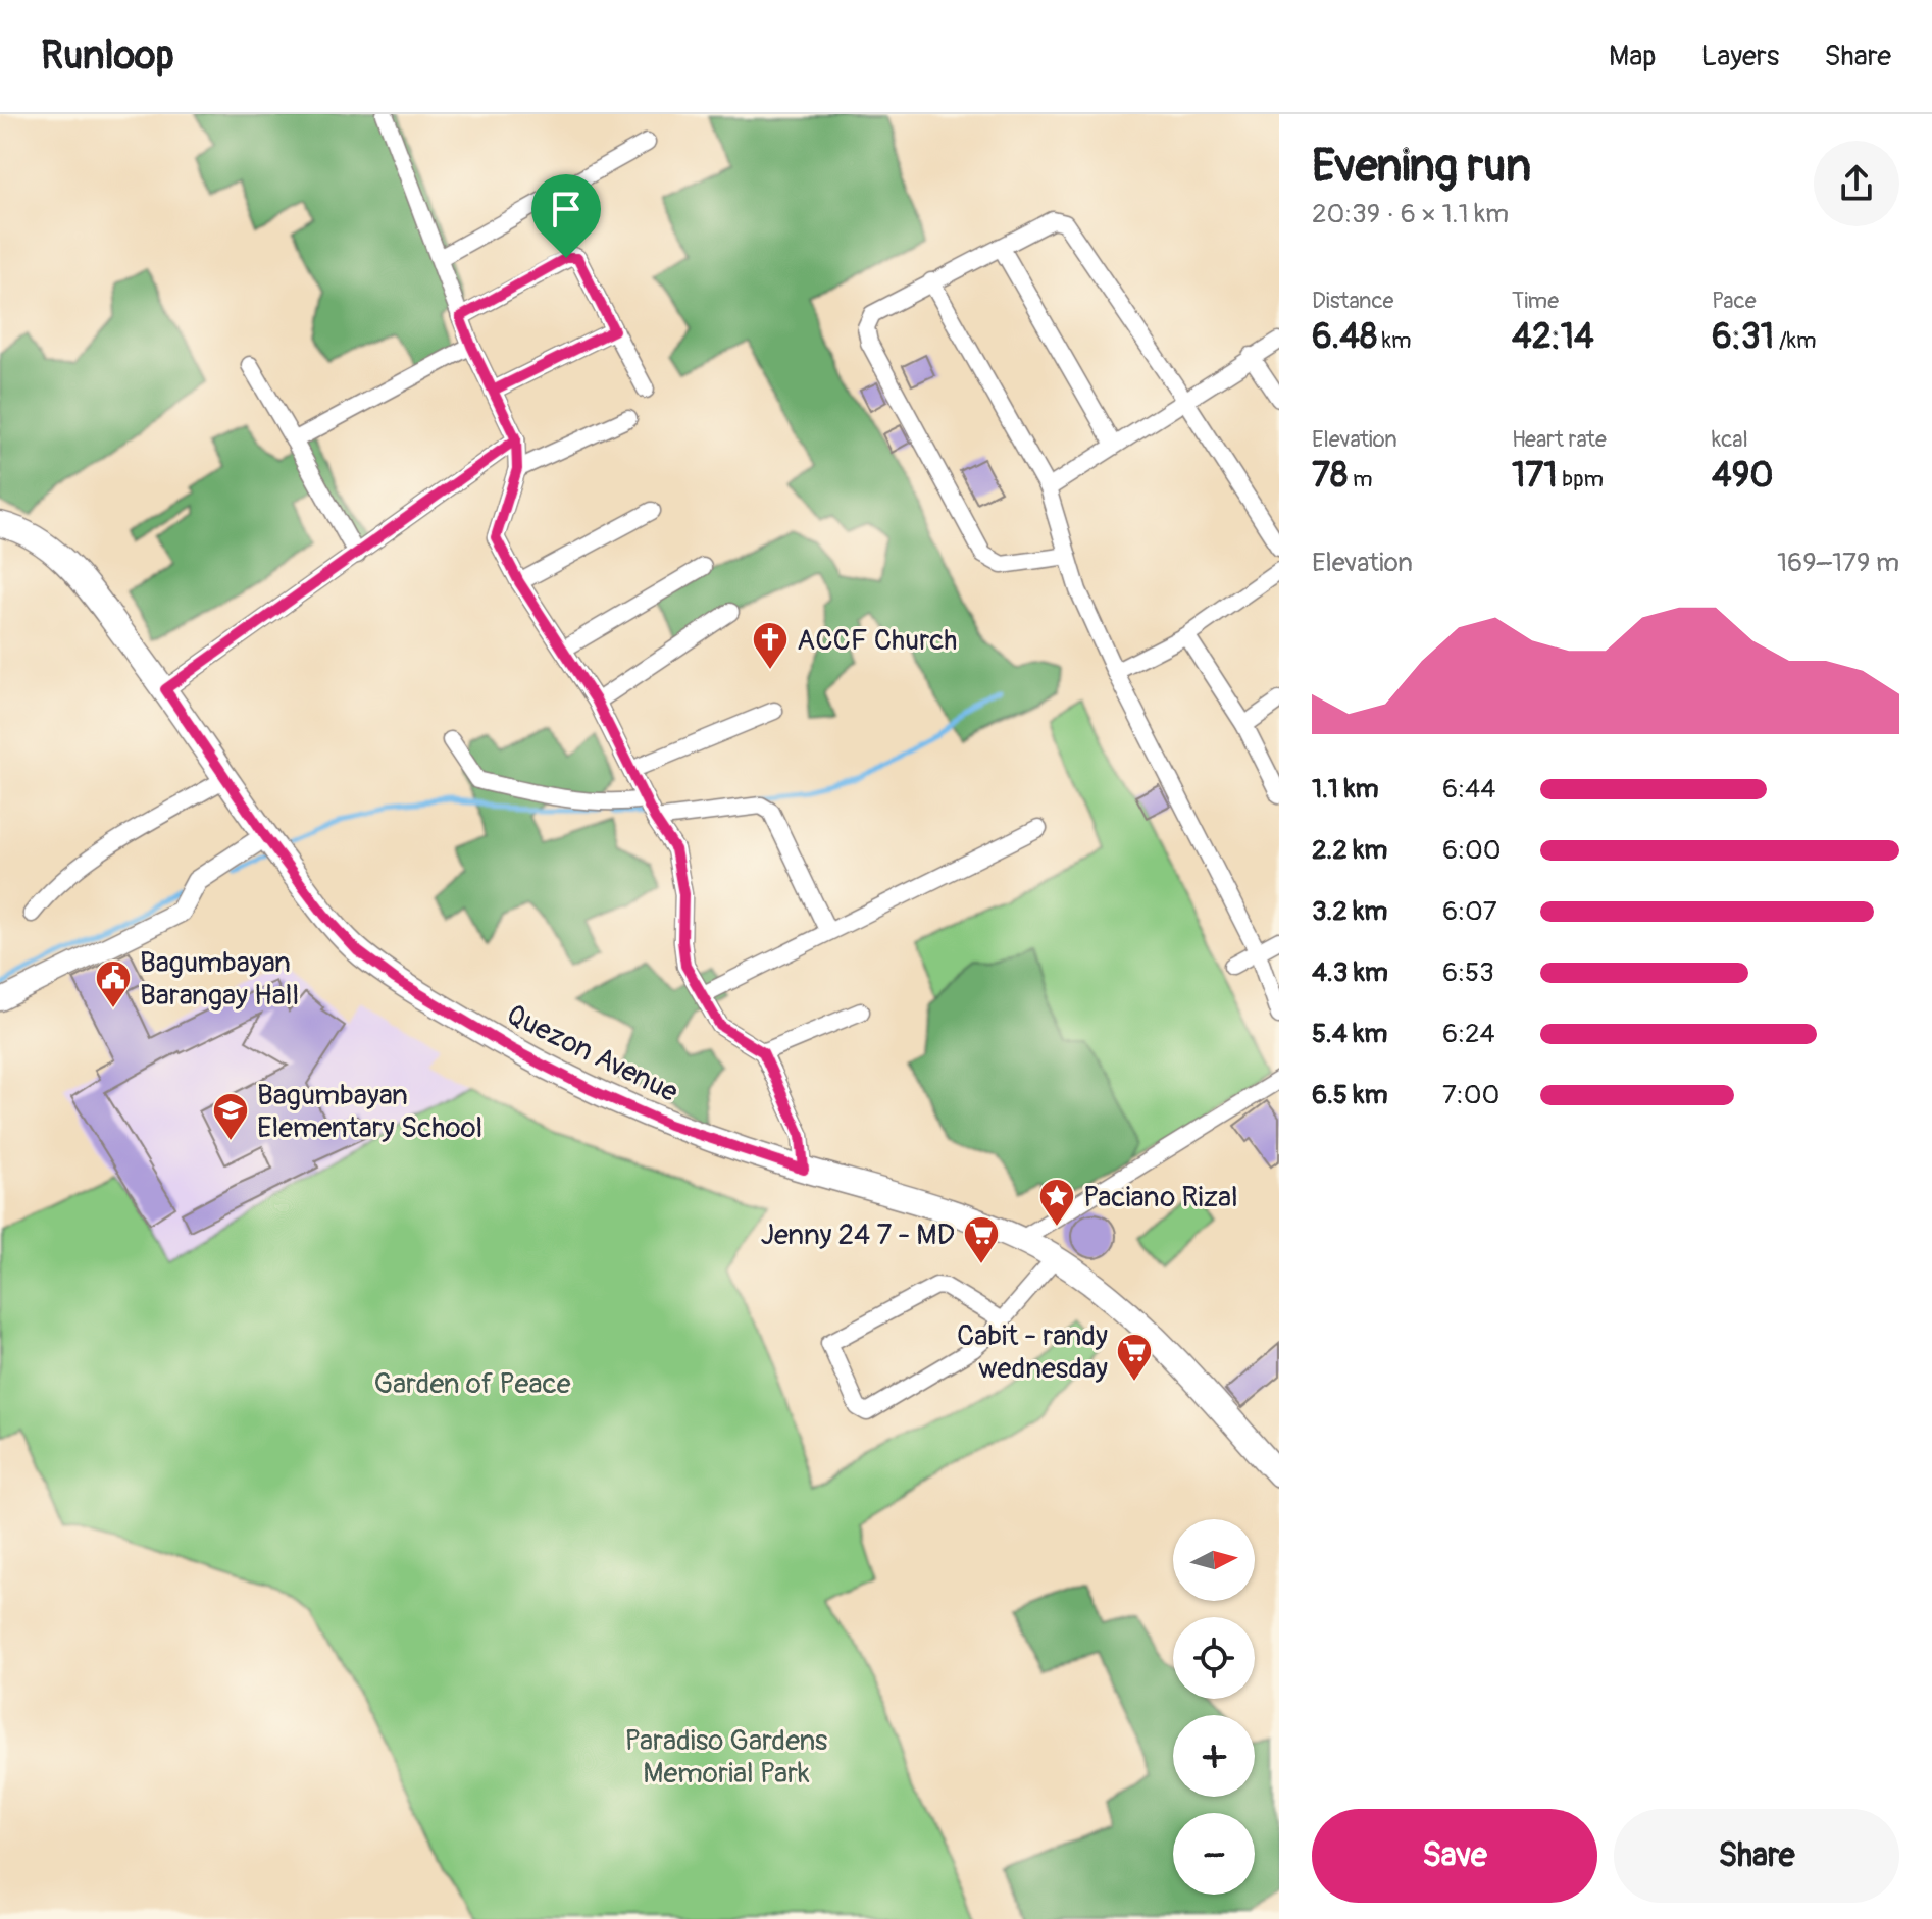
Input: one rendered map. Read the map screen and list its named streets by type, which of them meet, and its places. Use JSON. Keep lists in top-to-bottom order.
{
  "streets": {
    "main road": ["Quezon Avenue"]
  },
  "parks": ["Garden of Peace", "Paradiso Gardens Memorial Park"],
  "places": {
    "church": ["ACCF Church"],
    "public building": ["Bagumbayan Barangay Hall"],
    "school or university": ["Bagumbayan Elementary School"],
    "place": ["Paciano Rizal"],
    "supermarket": ["Jenny 24 7 - MD", "Cabit - randy wednesday"]
  },
  "north": "right",
  "page": {
    "header": "Runloop",
    "nav": ["Map", "Layers", "Share"],
    "heading": ["Evening run", "20:39 · 6 × 1.1 km"],
    "stats": [
      ["Distance", "6.48 km"],
      ["Time", "42:14"],
      ["Pace", "6:31 /km"],
      ["Elevation", "78 m"],
      ["Heart rate", "171 bpm"],
      ["kcal", "490"]
    ],
    "chart": ["Elevation", "169–179 m"],
    "list": [
      {
        "name": "1.1 km",
        "note": "6:44"
      },
      {
        "name": "2.2 km",
        "note": "6:00"
      },
      {
        "name": "3.2 km",
        "note": "6:07"
      },
      {
        "name": "4.3 km",
        "note": "6:53"
      },
      {
        "name": "5.4 km",
        "note": "6:24"
      },
      {
        "name": "6.5 km",
        "note": "7:00"
      }
    ],
    "map_buttons": ["+", "−"],
    "buttons": ["Save", "Share"]
  }
}
